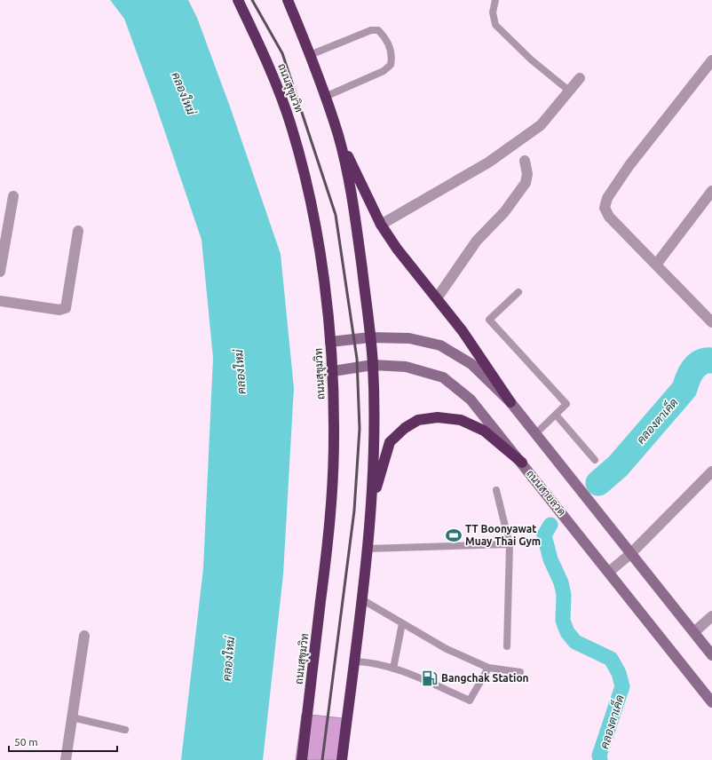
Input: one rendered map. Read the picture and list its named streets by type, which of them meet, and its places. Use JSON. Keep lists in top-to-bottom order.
{
  "streets": {
    "highway": ["ถนนสุขุมวิท"],
    "main road": ["ถนนสายลวด"]
  },
  "crossings": [
    ["ถนนสุขุมวิท", "ถนนสายลวด"]
  ],
  "water": ["คลองใหม่", "คลองตาเค็ด"],
  "places": {
    "sports": ["TT Boonyawat Muay Thai Gym"],
    "fuel station": ["Bangchak Station"]
  },
  "scale_bar": "50 m"
}
